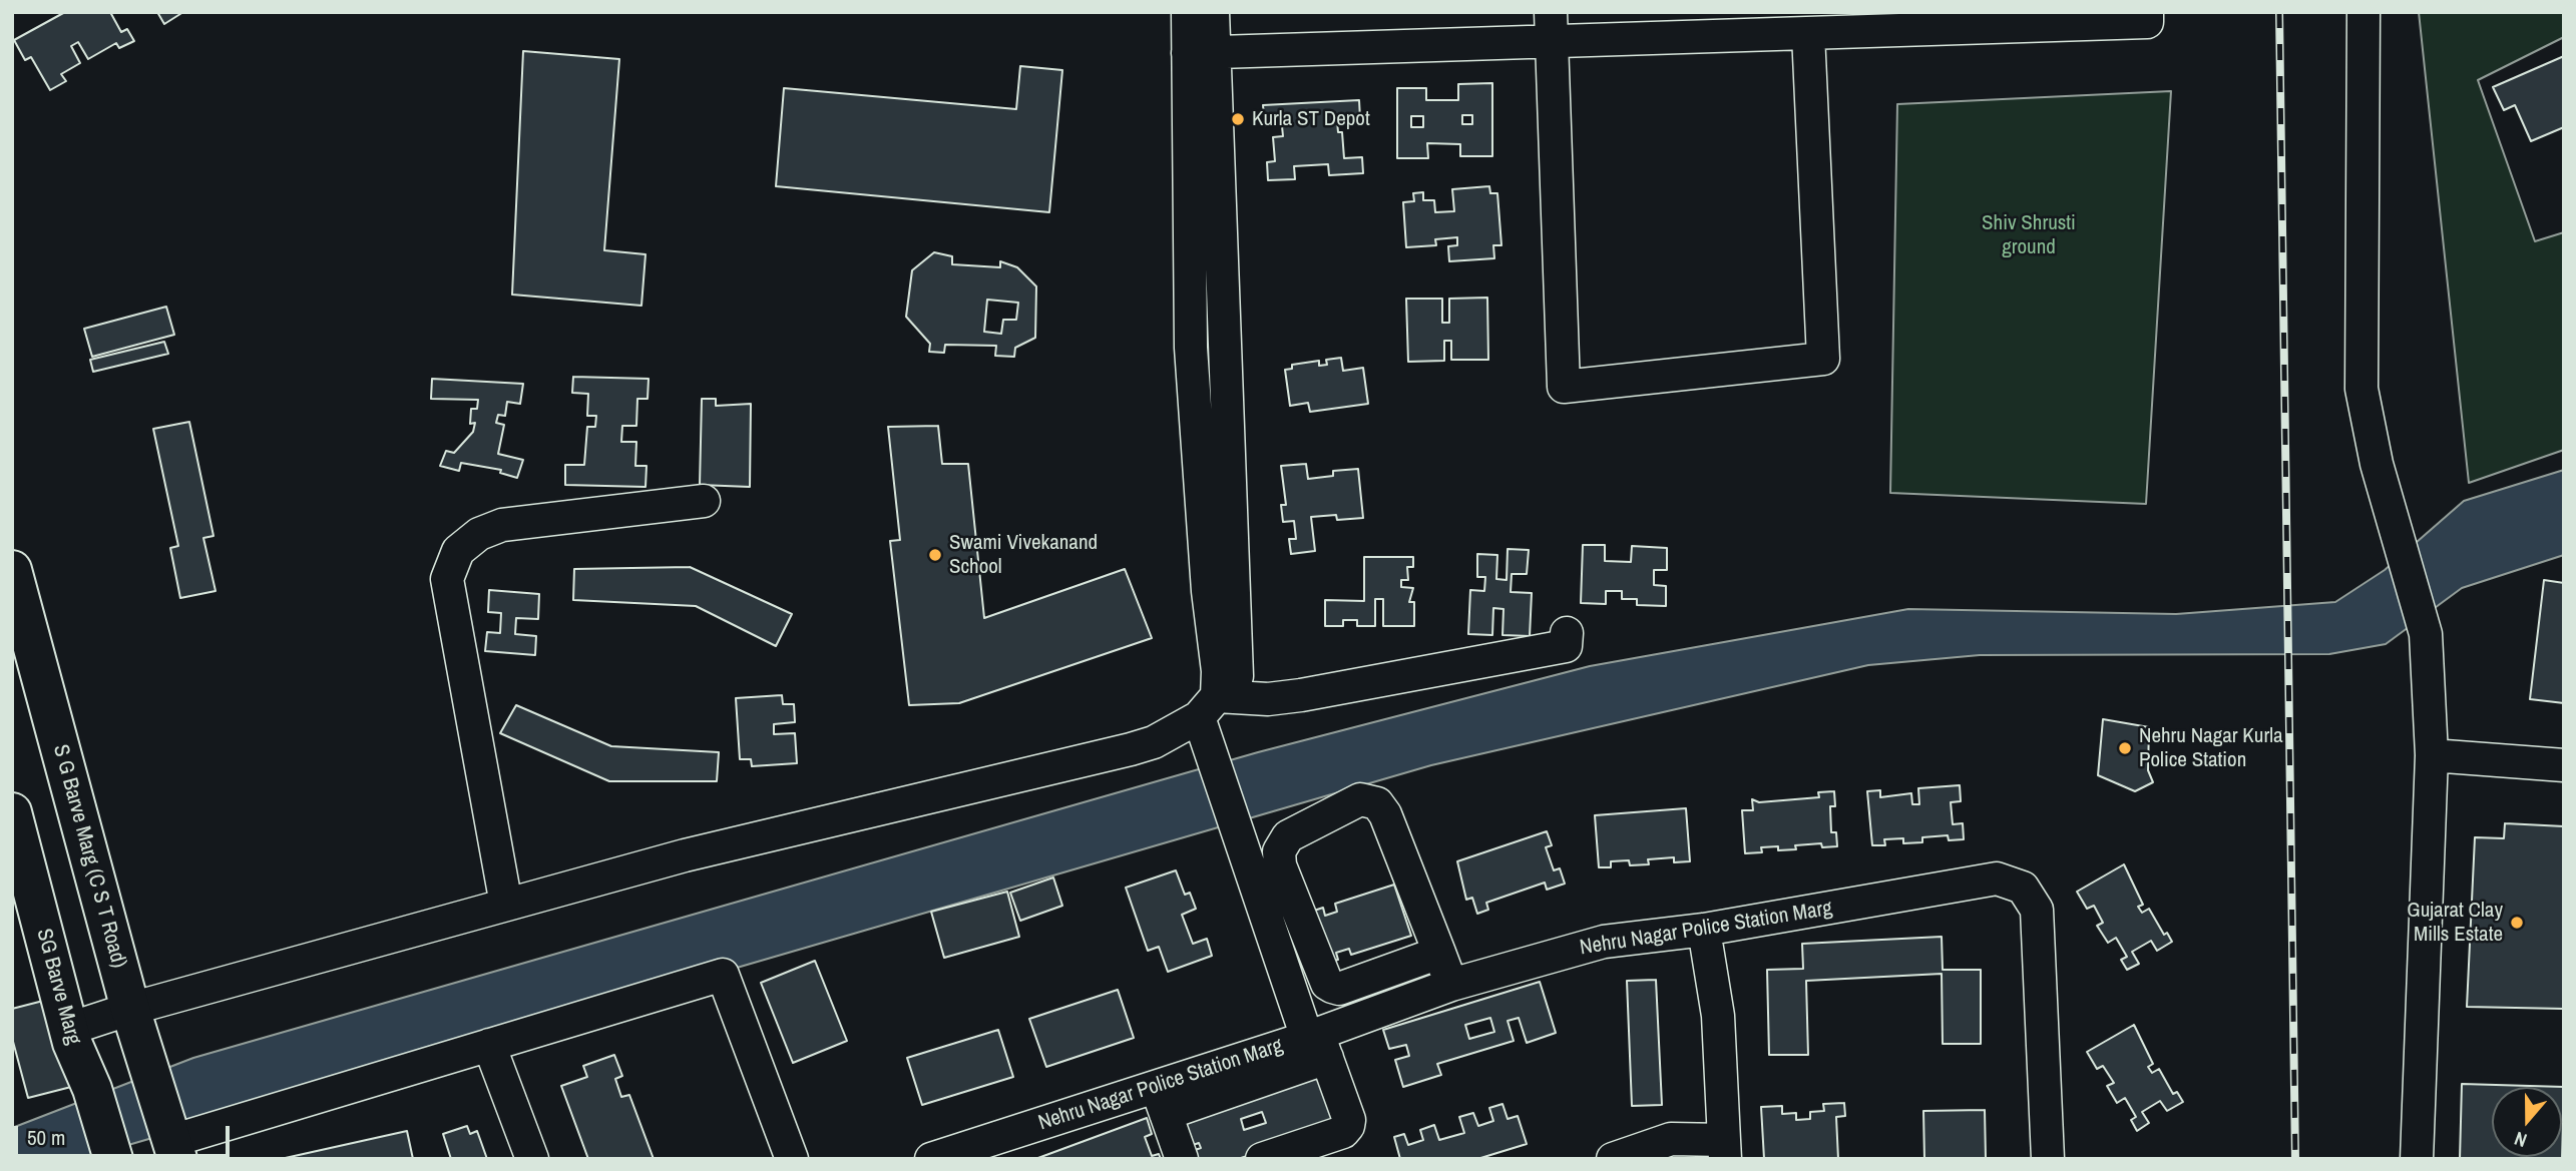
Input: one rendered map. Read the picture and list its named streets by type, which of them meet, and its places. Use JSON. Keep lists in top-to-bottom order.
{
  "streets": {
    "main road": ["S G Barve Marg (C S T Road)", "SG Barve Marg"],
    "street": ["Nehru Nagar Police Station Marg"]
  },
  "parks": ["Shiv Shrusti ground"],
  "places": [
    "Kurla ST Depot",
    "Swami Vivekanand School",
    "Nehru Nagar Kurla Police Station",
    "Gujarat Clay Mills Estate"
  ],
  "scale_bar": "50 m",
  "north": "bottom"
}
